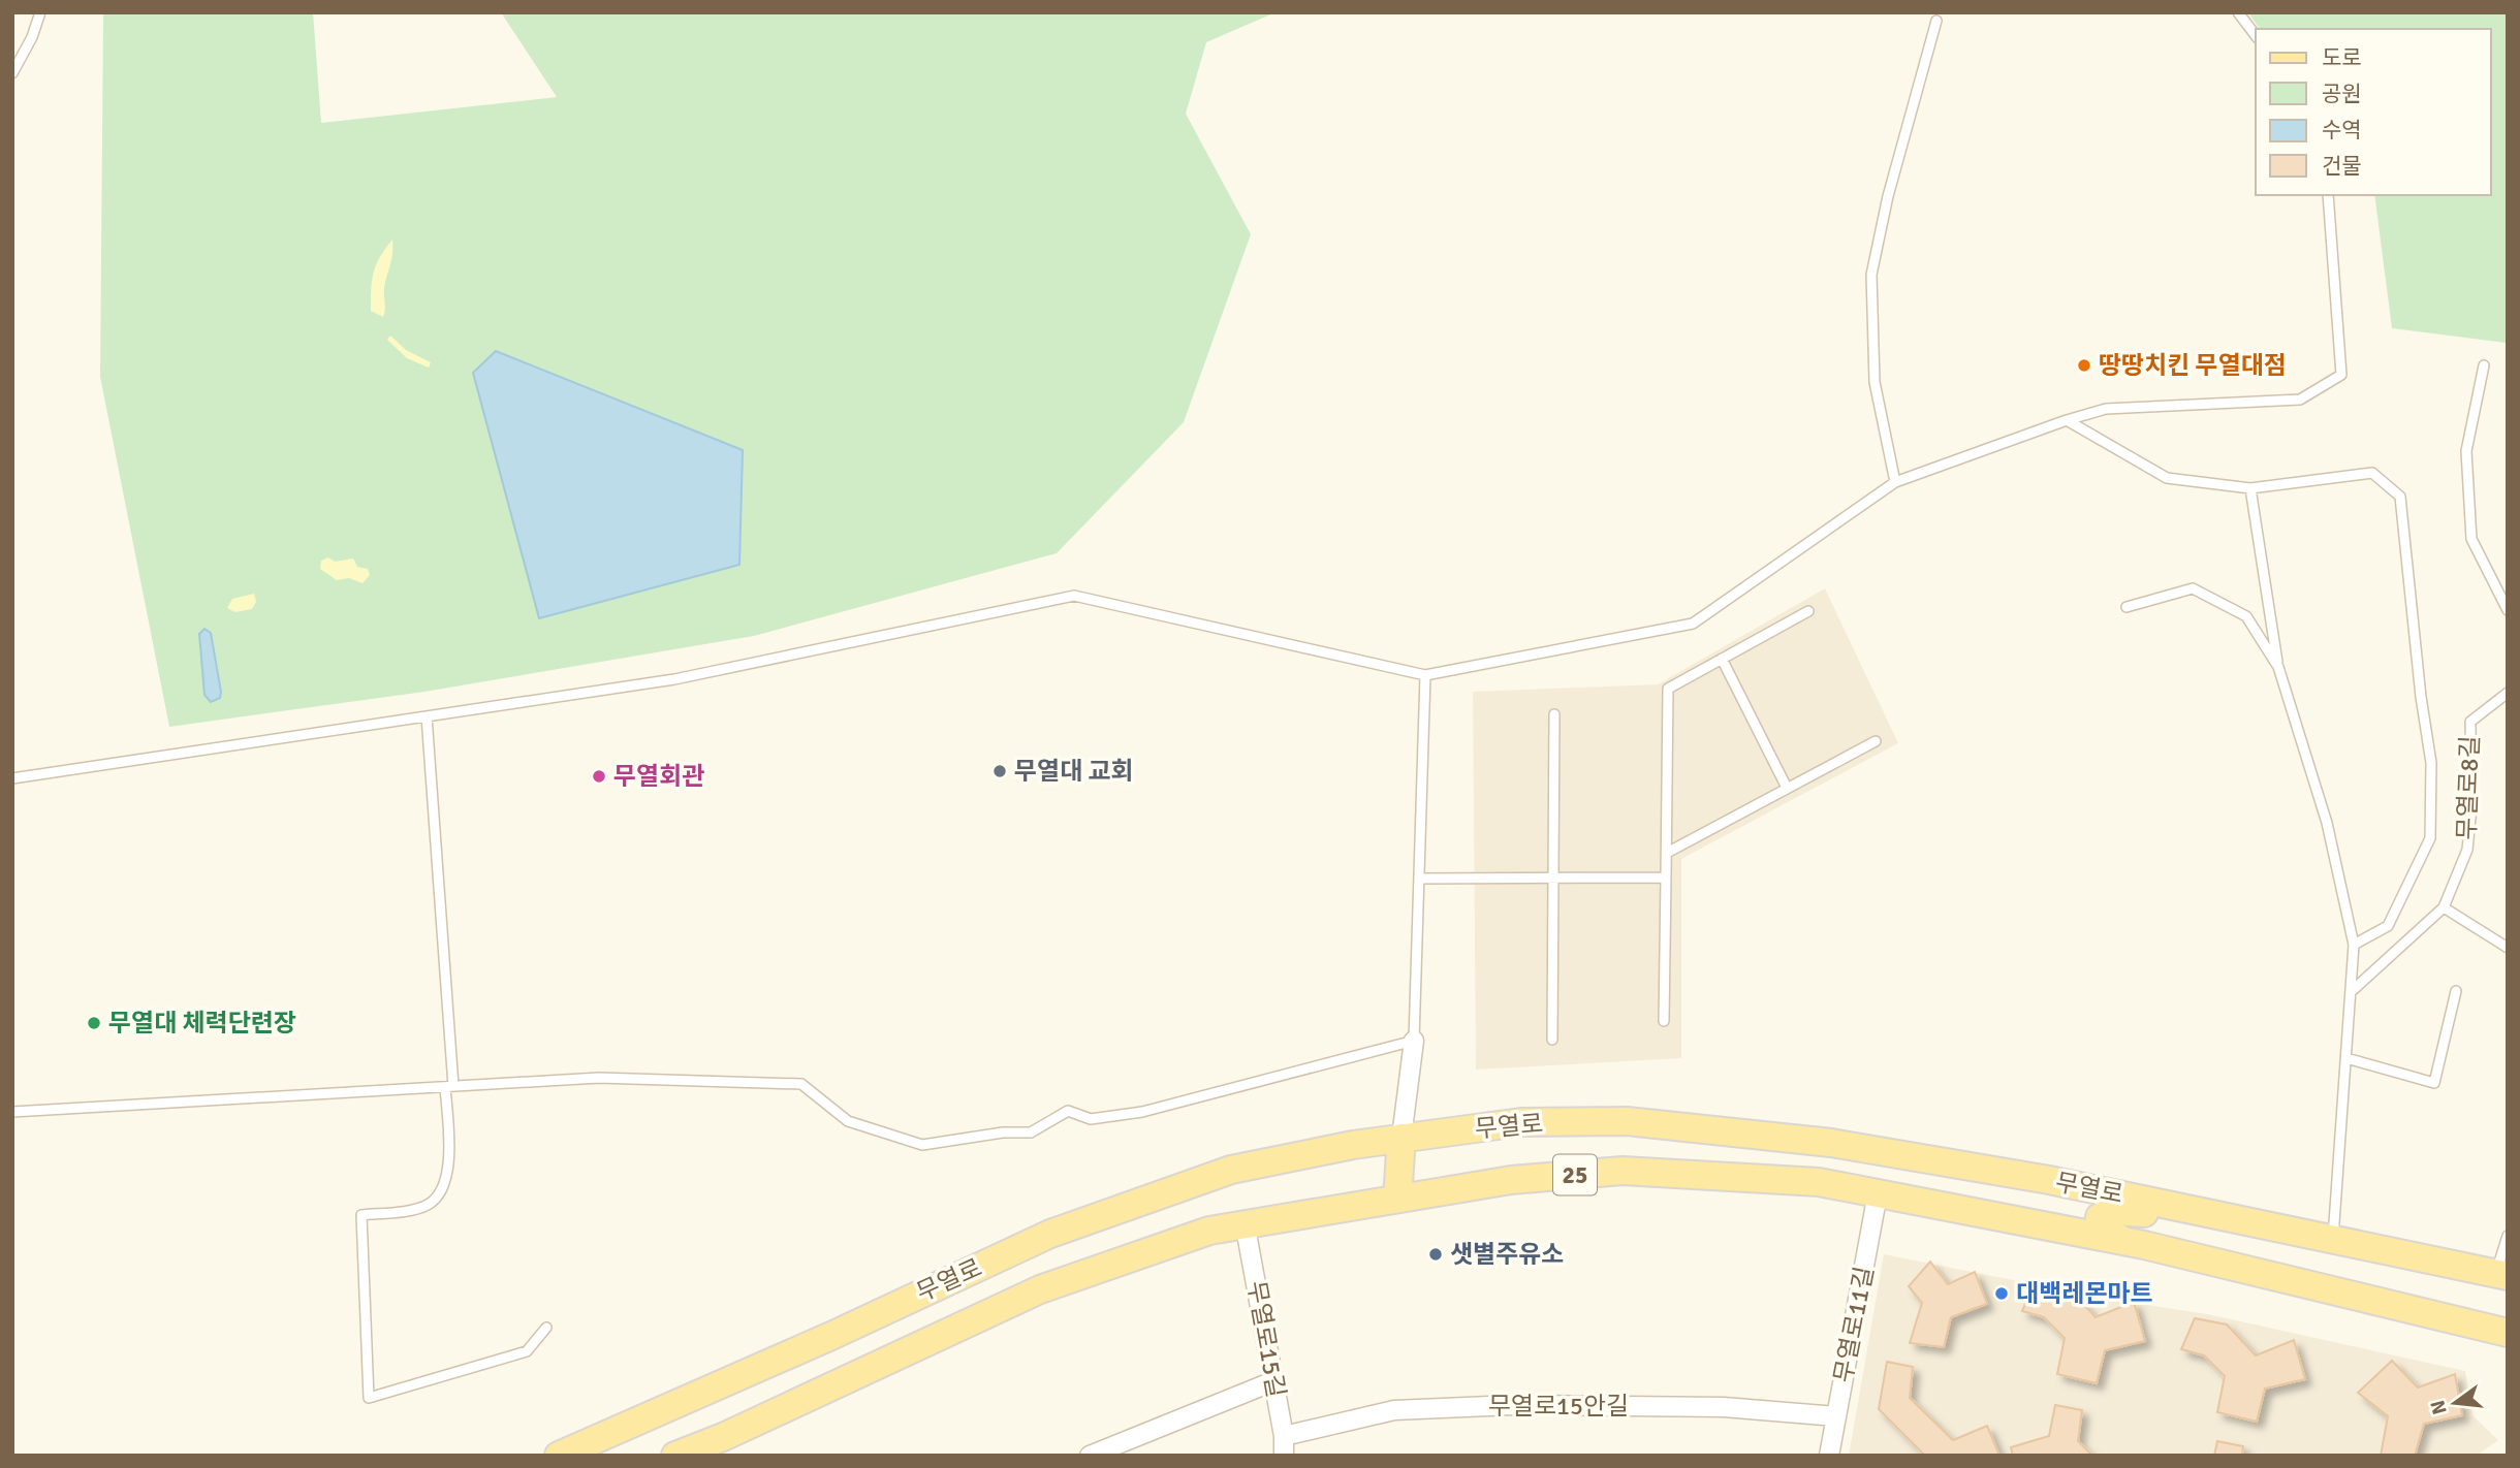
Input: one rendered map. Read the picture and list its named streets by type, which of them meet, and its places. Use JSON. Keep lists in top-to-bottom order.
{
  "streets": {
    "main road": ["무열로", "25"],
    "street": ["무열로11길", "무열로15길", "무열로15안길"],
    "lane": ["무열로8길"]
  },
  "crossings": [
    ["무열로", "무열로11길"],
    ["무열로", "무열로15길"],
    ["무열로11길", "무열로15안길"],
    ["무열로15길", "무열로15안길"]
  ],
  "places": [
    "땅땅치킨 무열대점",
    "무열대 교회",
    "무열회관",
    "무열대 체력단련장",
    "샛별주유소",
    "대백레몬마트"
  ],
  "legend": [
    "도로",
    "공원",
    "수역",
    "건물"
  ],
  "north": "left"
}
